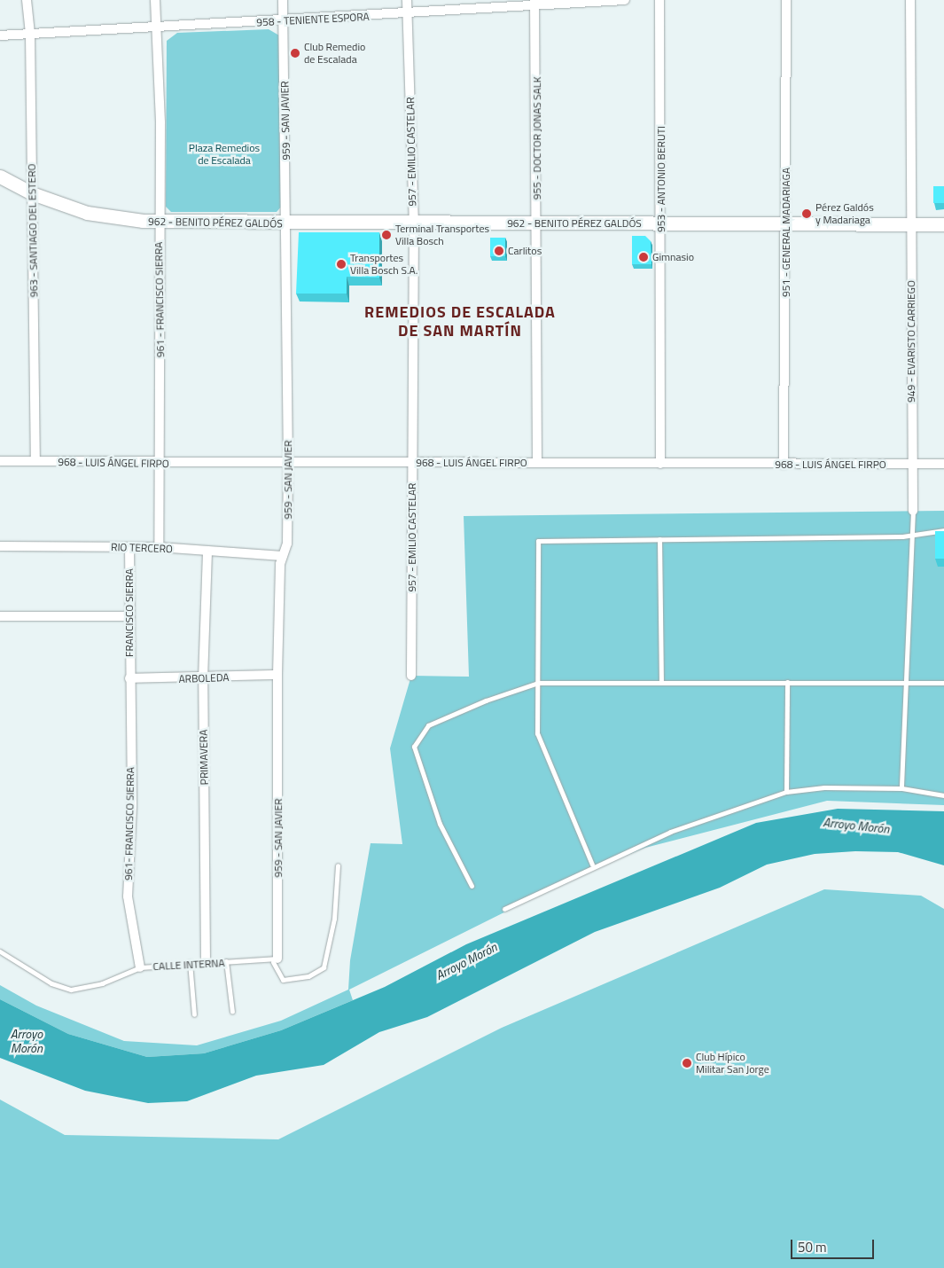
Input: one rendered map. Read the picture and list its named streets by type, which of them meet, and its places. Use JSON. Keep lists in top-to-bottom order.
{
  "streets": {
    "main road": ["962 - BENITO PÉREZ GALDÓS"],
    "street": [
      "958 - TENIENTE ESPORA",
      "959 - SAN JAVIER",
      "955 - DOCTOR JONAS SALK",
      "957 - EMILIO CASTELAR",
      "953 - ANTONIO BERUTI",
      "963 - SANTIAGO DEL ESTERO",
      "951 - GENERAL MADARIAGA",
      "961 - FRANCISCO SIERRA",
      "949 - EVARISTO CARRIEGO",
      "968 - LUIS ÁNGEL FIRPO",
      "RIO TERCERO",
      "FRANCISCO SIERRA",
      "ARBOLEDA",
      "PRIMAVERA",
      "961- FRANCISCO SIERRA"
    ],
    "lane": ["CALLE INTERNA"]
  },
  "crossings": [
    ["958 - TENIENTE ESPORA", "959 - SAN JAVIER"],
    ["958 - TENIENTE ESPORA", "955 - DOCTOR JONAS SALK"],
    ["958 - TENIENTE ESPORA", "957 - EMILIO CASTELAR"],
    ["958 - TENIENTE ESPORA", "963 - SANTIAGO DEL ESTERO"],
    ["958 - TENIENTE ESPORA", "961 - FRANCISCO SIERRA"],
    ["959 - SAN JAVIER", "962 - BENITO PÉREZ GALDÓS"],
    ["959 - SAN JAVIER", "968 - LUIS ÁNGEL FIRPO"],
    ["959 - SAN JAVIER", "RIO TERCERO"],
    ["959 - SAN JAVIER", "ARBOLEDA"],
    ["959 - SAN JAVIER", "CALLE INTERNA"],
    ["955 - DOCTOR JONAS SALK", "962 - BENITO PÉREZ GALDÓS"],
    ["955 - DOCTOR JONAS SALK", "968 - LUIS ÁNGEL FIRPO"],
    ["957 - EMILIO CASTELAR", "962 - BENITO PÉREZ GALDÓS"],
    ["957 - EMILIO CASTELAR", "968 - LUIS ÁNGEL FIRPO"],
    ["953 - ANTONIO BERUTI", "962 - BENITO PÉREZ GALDÓS"],
    ["953 - ANTONIO BERUTI", "968 - LUIS ÁNGEL FIRPO"],
    ["962 - BENITO PÉREZ GALDÓS", "963 - SANTIAGO DEL ESTERO"],
    ["962 - BENITO PÉREZ GALDÓS", "951 - GENERAL MADARIAGA"],
    ["962 - BENITO PÉREZ GALDÓS", "961 - FRANCISCO SIERRA"],
    ["962 - BENITO PÉREZ GALDÓS", "949 - EVARISTO CARRIEGO"],
    ["963 - SANTIAGO DEL ESTERO", "968 - LUIS ÁNGEL FIRPO"],
    ["951 - GENERAL MADARIAGA", "968 - LUIS ÁNGEL FIRPO"],
    ["961 - FRANCISCO SIERRA", "968 - LUIS ÁNGEL FIRPO"],
    ["961 - FRANCISCO SIERRA", "RIO TERCERO"],
    ["949 - EVARISTO CARRIEGO", "968 - LUIS ÁNGEL FIRPO"],
    ["RIO TERCERO", "FRANCISCO SIERRA"],
    ["RIO TERCERO", "PRIMAVERA"],
    ["FRANCISCO SIERRA", "ARBOLEDA"],
    ["FRANCISCO SIERRA", "961- FRANCISCO SIERRA"],
    ["ARBOLEDA", "PRIMAVERA"],
    ["ARBOLEDA", "961- FRANCISCO SIERRA"],
    ["PRIMAVERA", "CALLE INTERNA"],
    ["961- FRANCISCO SIERRA", "CALLE INTERNA"]
  ],
  "districts": ["REMEDIOS DE ESCALADA DE SAN MARTÍN"],
  "water": ["Arroyo Morón"],
  "parks": ["Plaza Remedios de Escalada"],
  "places": [
    "Club Remedio de Escalada",
    "Pérez Galdós y Madariaga",
    "Terminal Transportes Villa Bosch",
    "Carlitos",
    "Gimnasio",
    "Transportes Villa Bosch S.A.",
    "Club Hípico Militar San Jorge"
  ],
  "scale_bar": "50 m"
}
